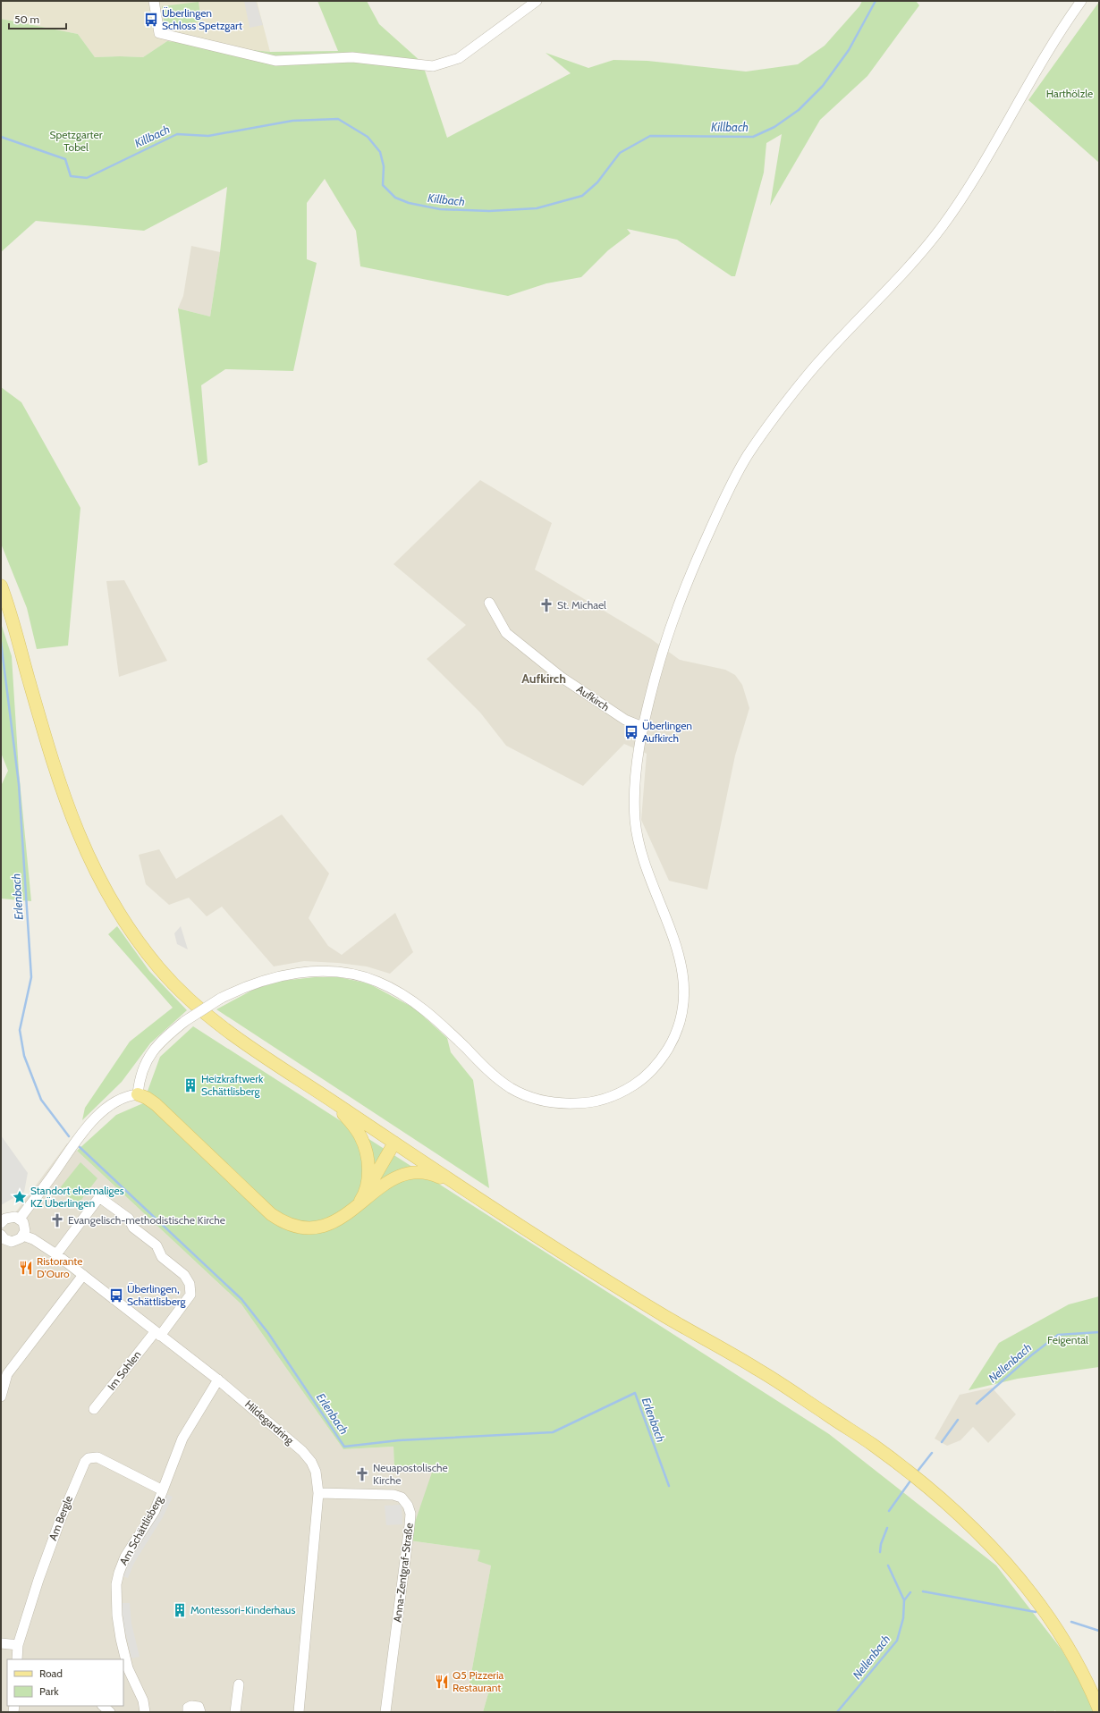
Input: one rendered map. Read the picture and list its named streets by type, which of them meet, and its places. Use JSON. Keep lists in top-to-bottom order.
{
  "streets": {
    "street": [
      "Aufkirch",
      "Im Sohlen",
      "Hildegardring",
      "Am Bergle",
      "Am Schättlisberg",
      "Anna-Zentgraf-Straße"
    ]
  },
  "crossings": [
    ["Im Sohlen", "Hildegardring"],
    ["Hildegardring", "Am Schättlisberg"],
    ["Hildegardring", "Anna-Zentgraf-Straße"],
    ["Am Bergle", "Am Schättlisberg"]
  ],
  "districts": ["Aufkirch"],
  "water": ["Killbach", "Erlenbach", "Nellenbach"],
  "parks": ["Harthölzle", "Spetzgarter Tobel", "Feigental"],
  "places": {
    "bus stop": ["Überlingen Schloss Spetzgart", "Überlingen Aufkirch", "Überlingen, Schättlisberg"],
    "church": ["St. Michael", "Evangelisch-methodistische Kirche", "Neuapostolische Kirche"],
    "building": ["Heizkraftwerk Schättlisberg", "Montessori-Kinderhaus"],
    "place": ["Standort ehemaliges KZ Überlingen"],
    "restaurant": ["Ristorante D'Ouro", "Q5 Pizzeria Restaurant"]
  },
  "legend": ["Road", "Park"],
  "scale_bar": "50 m"
}
